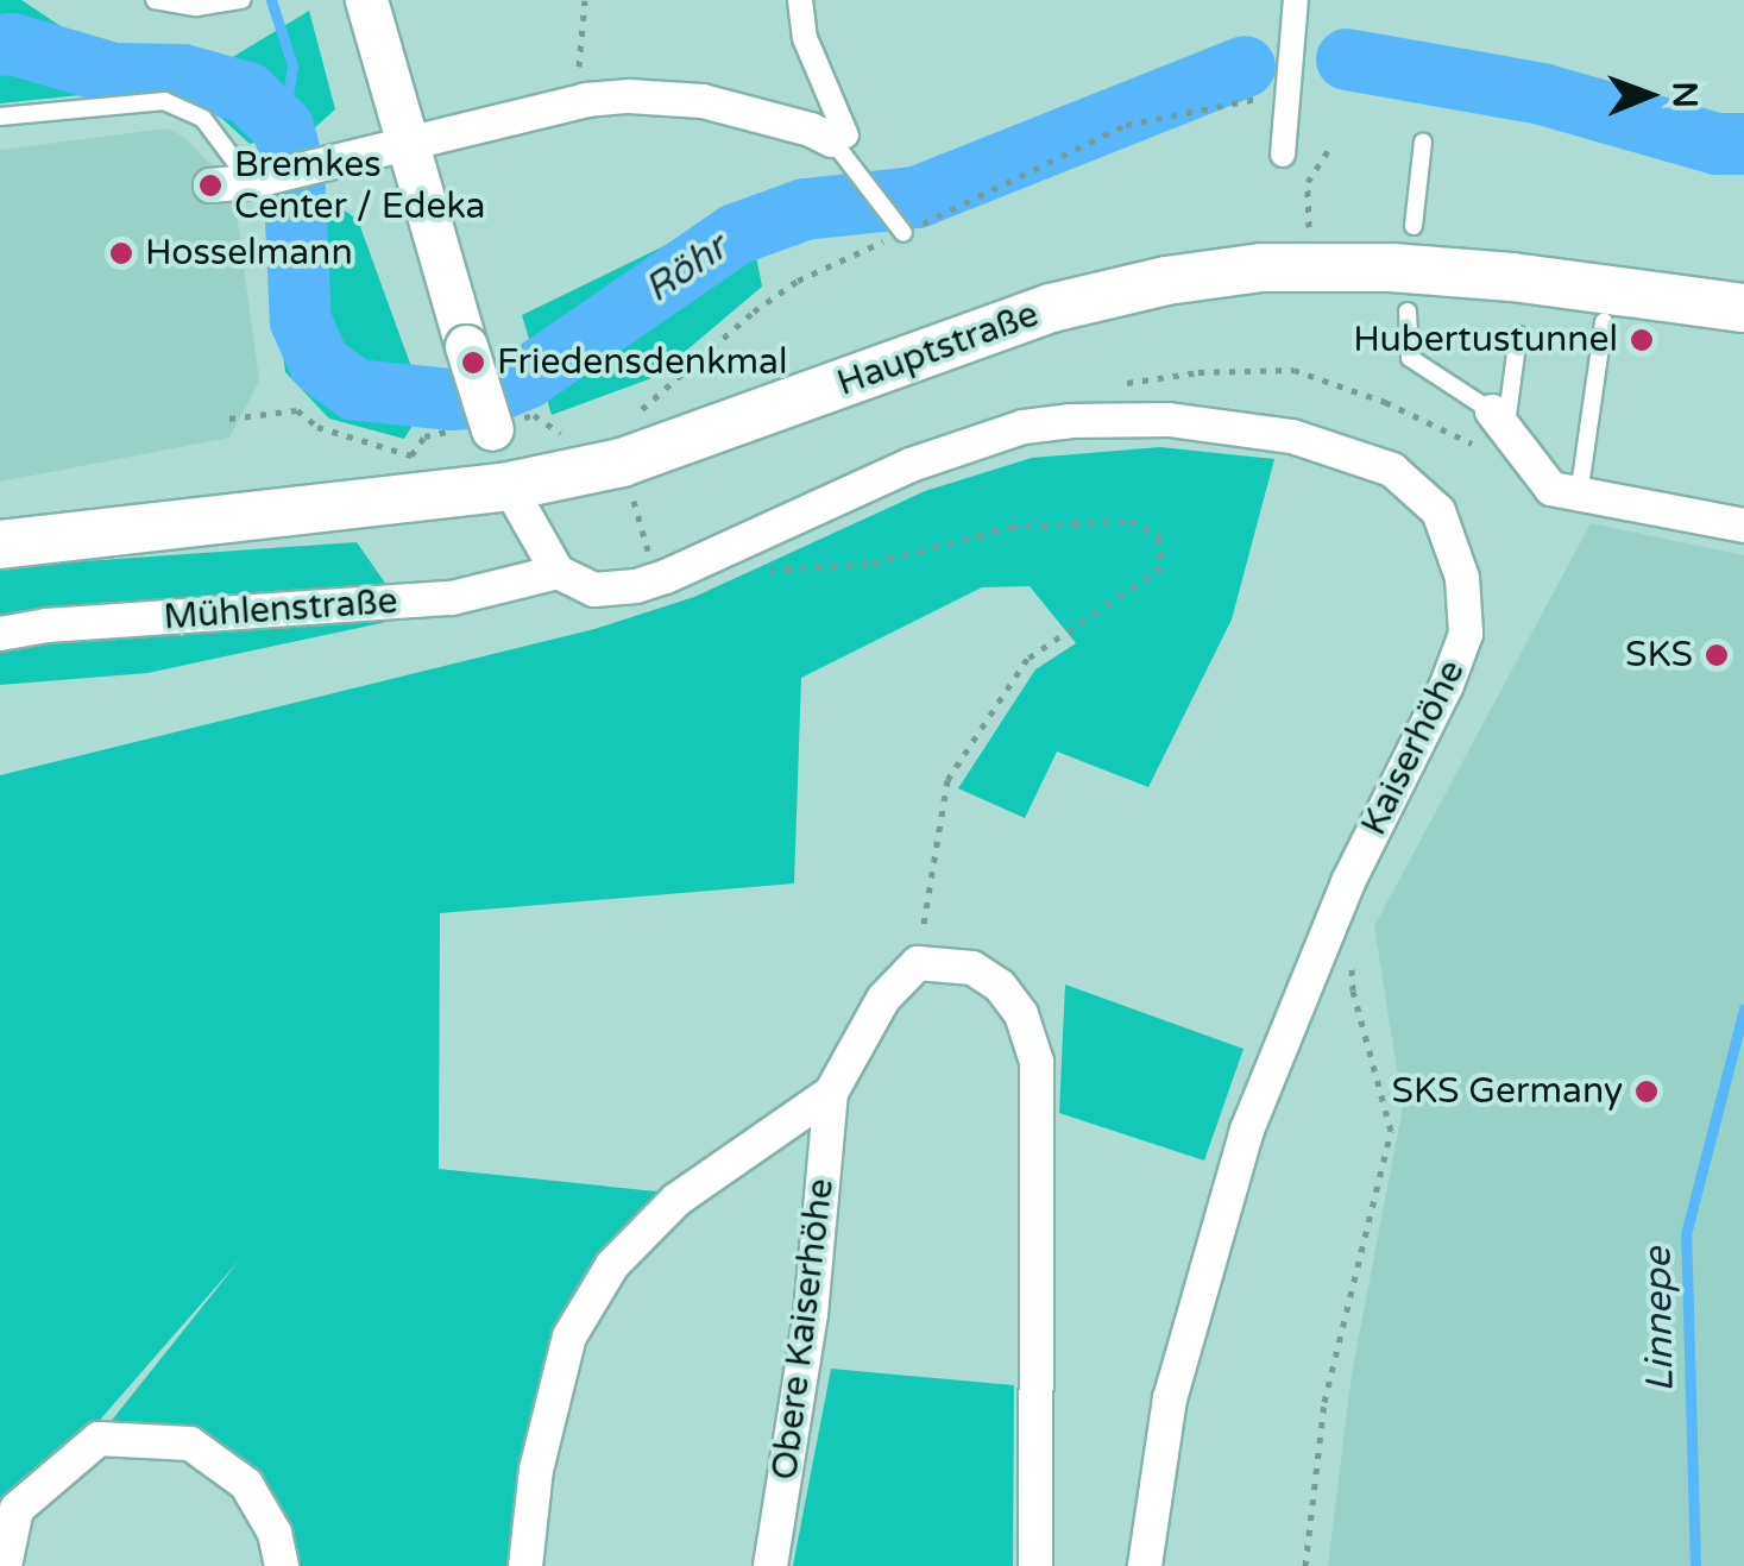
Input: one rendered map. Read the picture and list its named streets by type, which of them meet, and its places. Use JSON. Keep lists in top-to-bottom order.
{
  "streets": {
    "main road": ["Hauptstraße"],
    "street": ["Mühlenstraße", "Kaiserhöhe", "Obere Kaiserhöhe"]
  },
  "crossings": [
    ["Mühlenstraße", "Kaiserhöhe"]
  ],
  "water": ["Röhr", "Linnepe"],
  "places": [
    "Bremkes Center / Edeka",
    "Hosselmann",
    "Hubertustunnel",
    "Friedensdenkmal",
    "SKS",
    "SKS Germany"
  ],
  "north": "right"
}
